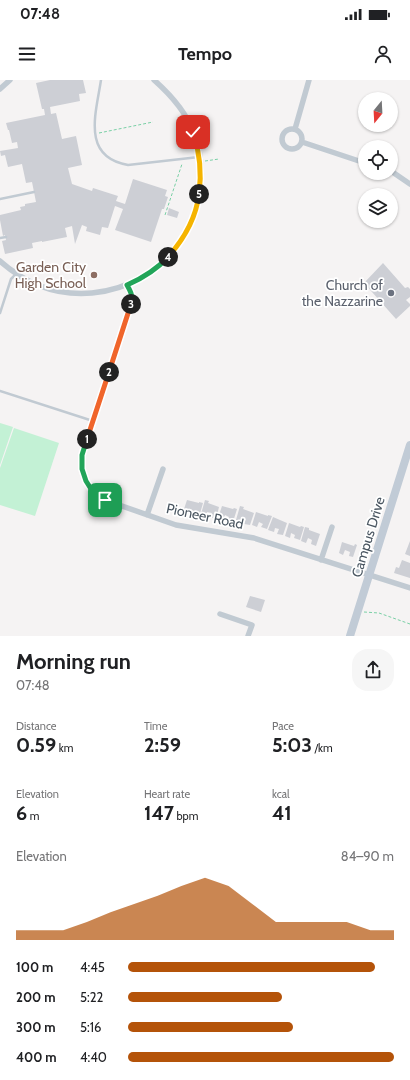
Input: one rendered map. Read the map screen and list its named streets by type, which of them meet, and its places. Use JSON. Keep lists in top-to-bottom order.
{
  "streets": {
    "main road": ["Campus Drive"],
    "street": ["Pioneer Road"]
  },
  "crossings": [
    ["Pioneer Road", "Campus Drive"]
  ],
  "places": ["Garden City High School", "Church of the Nazzarine"],
  "north": "bottom",
  "page": {
    "status": "07:48",
    "header": "Tempo",
    "pins": [
      "5",
      "4",
      "3",
      "2",
      "1"
    ],
    "heading": ["Morning run", "07:48"],
    "stats": [
      ["Distance", "0.59 km"],
      ["Time", "2:59"],
      ["Pace", "5:03 /km"],
      ["Elevation", "6 m"],
      ["Heart rate", "147 bpm"],
      ["kcal", "41"]
    ],
    "chart": ["Elevation", "84–90 m"],
    "list": [
      {
        "name": "100 m",
        "note": "4:45"
      },
      {
        "name": "200 m",
        "note": "5:22"
      },
      {
        "name": "300 m",
        "note": "5:16"
      },
      {
        "name": "400 m",
        "note": "4:40"
      }
    ]
  }
}
